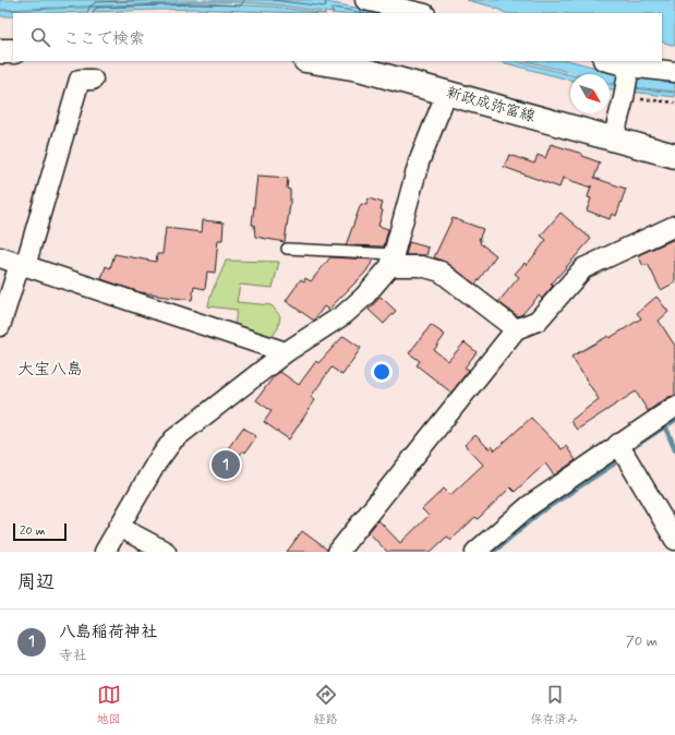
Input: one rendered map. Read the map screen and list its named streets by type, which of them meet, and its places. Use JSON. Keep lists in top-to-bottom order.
{
  "streets": {
    "main road": ["新政成弥富線"]
  },
  "districts": ["大宝八島"],
  "scale_bar": "20 m",
  "north": "bottom right",
  "page": {
    "search": "ここで検索",
    "pins": "1",
    "scale": "20 m",
    "heading": "周辺",
    "list": [
      {
        "mark": "1",
        "name": "八島稲荷神社",
        "note": "寺社",
        "value": "70 m"
      }
    ],
    "nav": ["地図", "経路", "保存済み"]
  }
}
